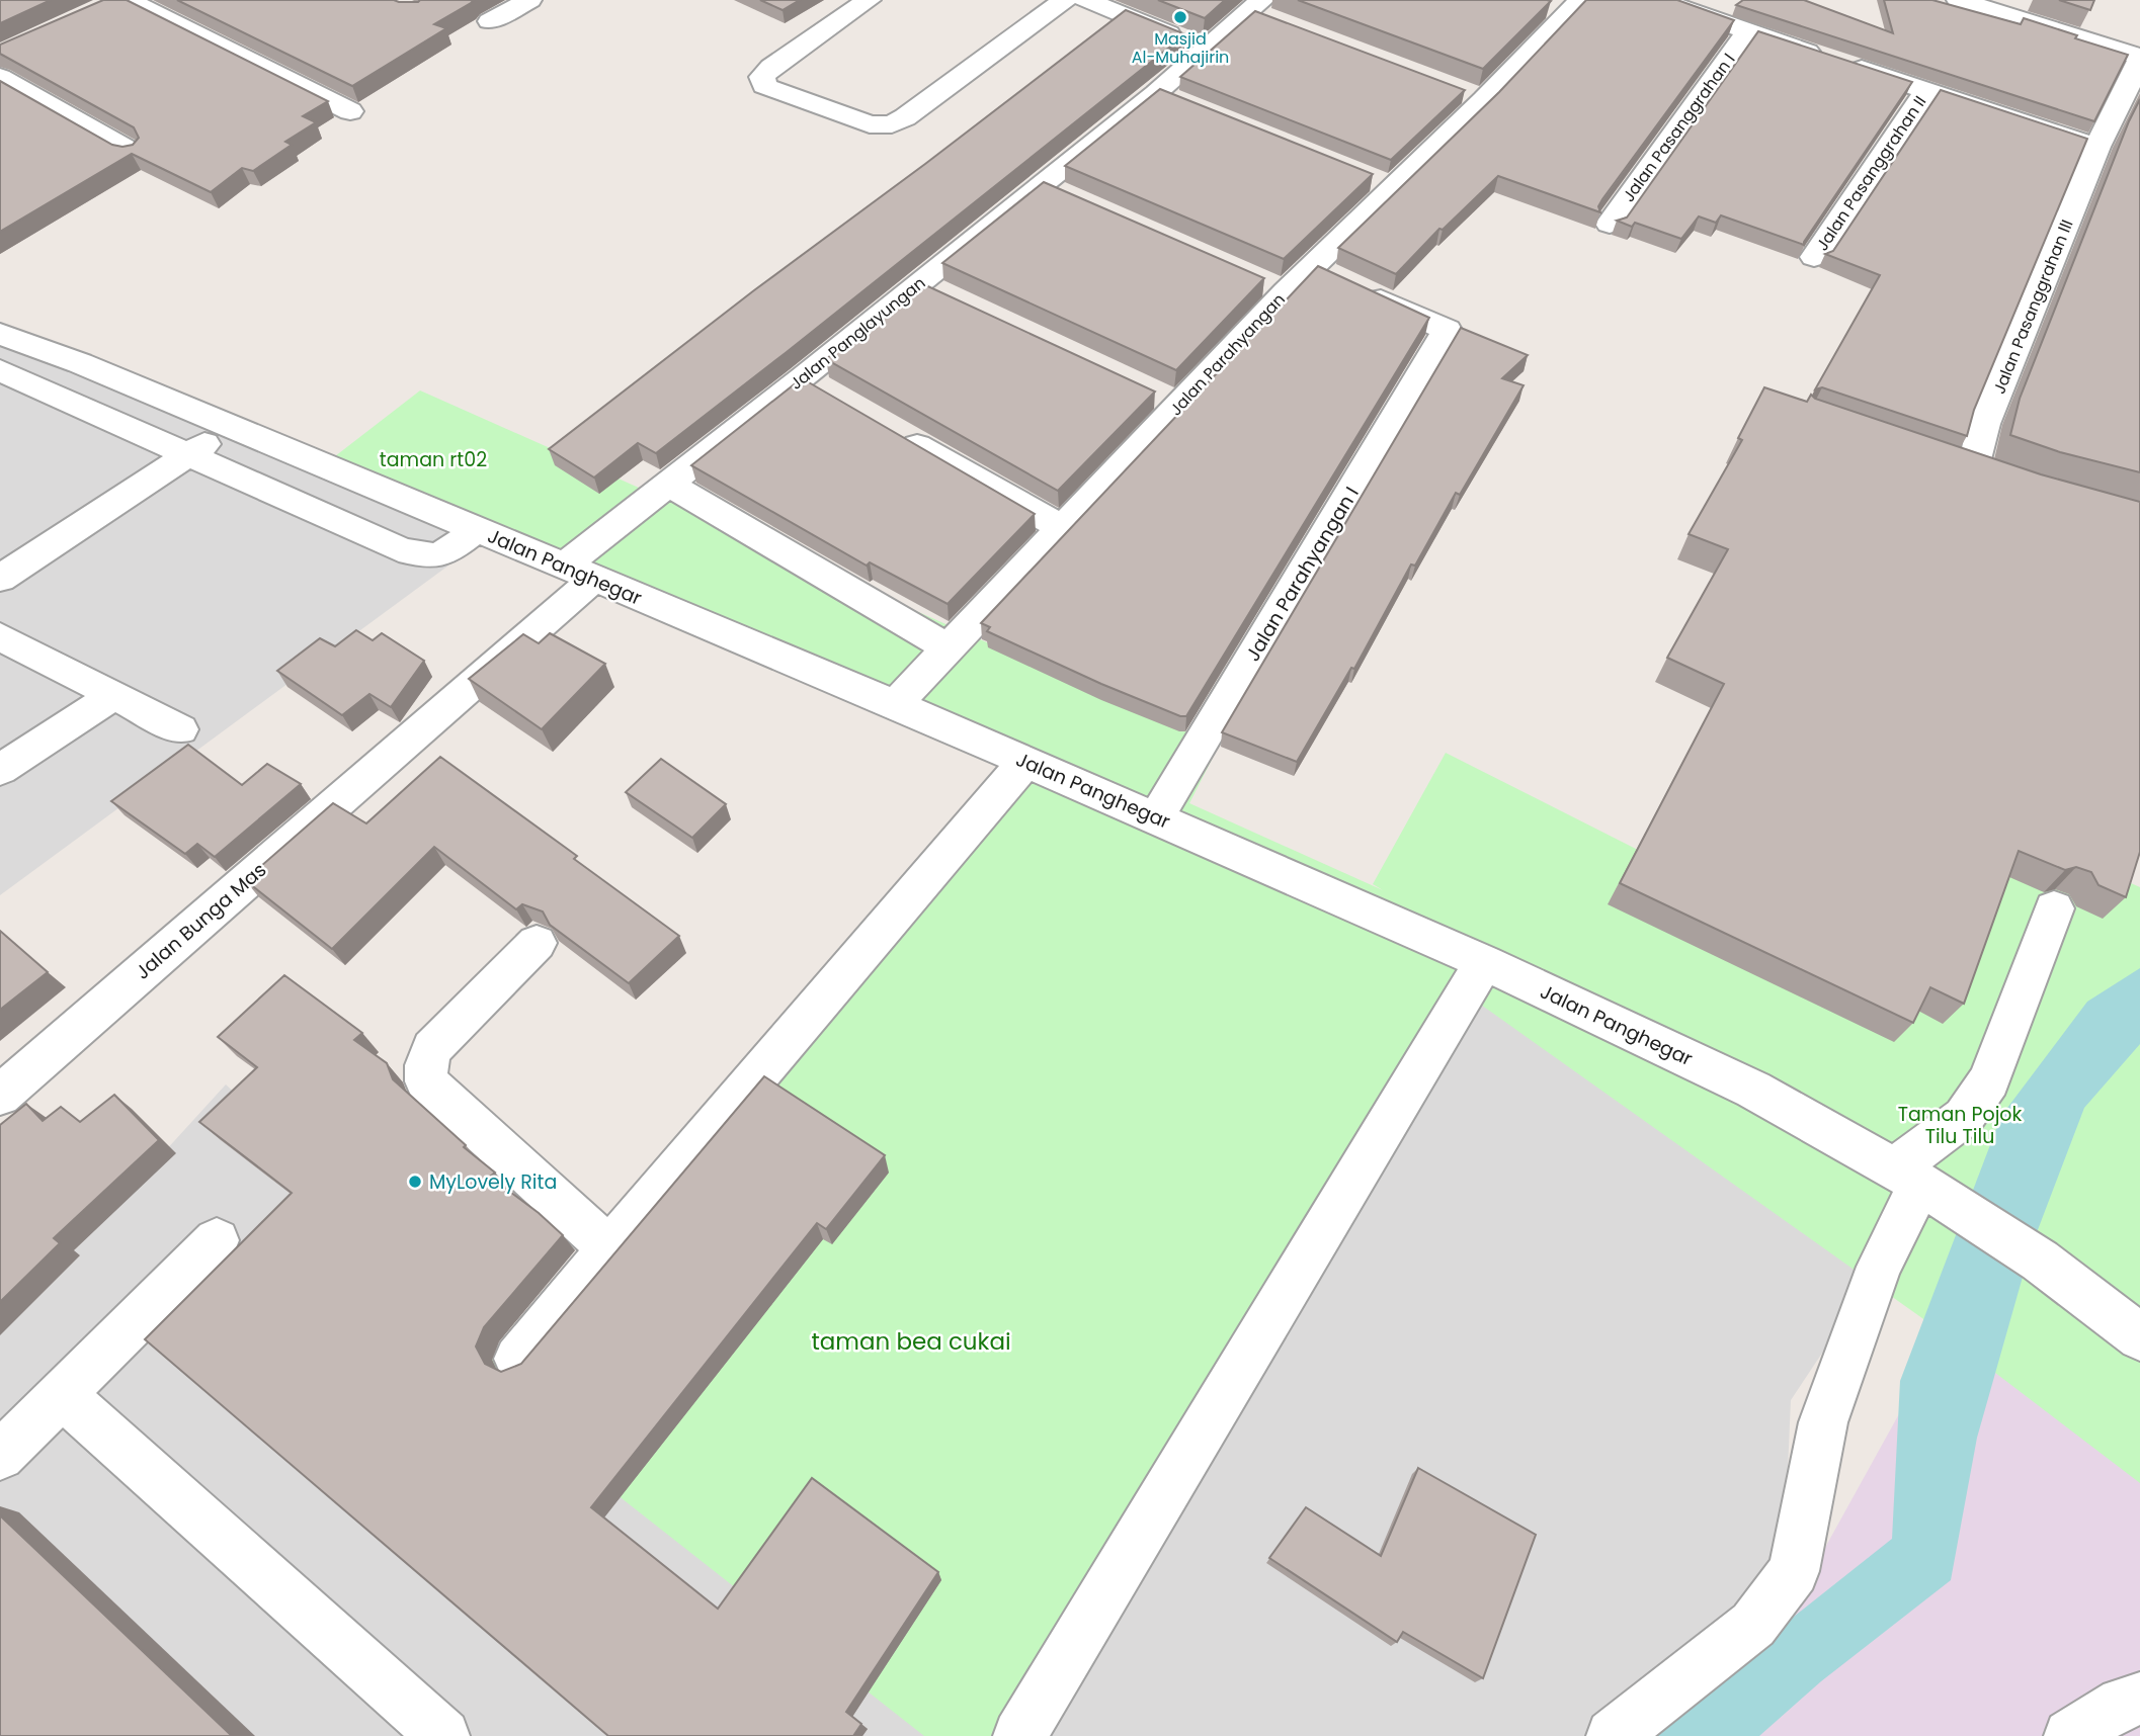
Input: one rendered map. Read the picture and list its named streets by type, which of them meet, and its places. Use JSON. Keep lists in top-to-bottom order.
{
  "streets": {
    "street": [
      "Jalan Pasanggrahan l",
      "Jalan Pasanggrahan II",
      "Jalan Pasanggrahan llI",
      "Jalan Panglayungan",
      "Jalan Parahyangan",
      "Jalan Panghegar",
      "Jalan Parahyangan I",
      "Jalan Bunga Mas"
    ]
  },
  "crossings": [
    ["Jalan Panglayungan", "Jalan Panghegar"],
    ["Jalan Panglayungan", "Jalan Bunga Mas"],
    ["Jalan Parahyangan", "Jalan Panghegar"],
    ["Jalan Parahyangan", "Jalan Parahyangan I"],
    ["Jalan Panghegar", "Jalan Parahyangan I"],
    ["Jalan Panghegar", "Jalan Bunga Mas"]
  ],
  "parks": ["taman rt02", "Taman Pojok Tilu Tilu", "taman bea cukai"],
  "places": ["Masjid Al-Muhajirin", "MyLovely Rita"]
}
